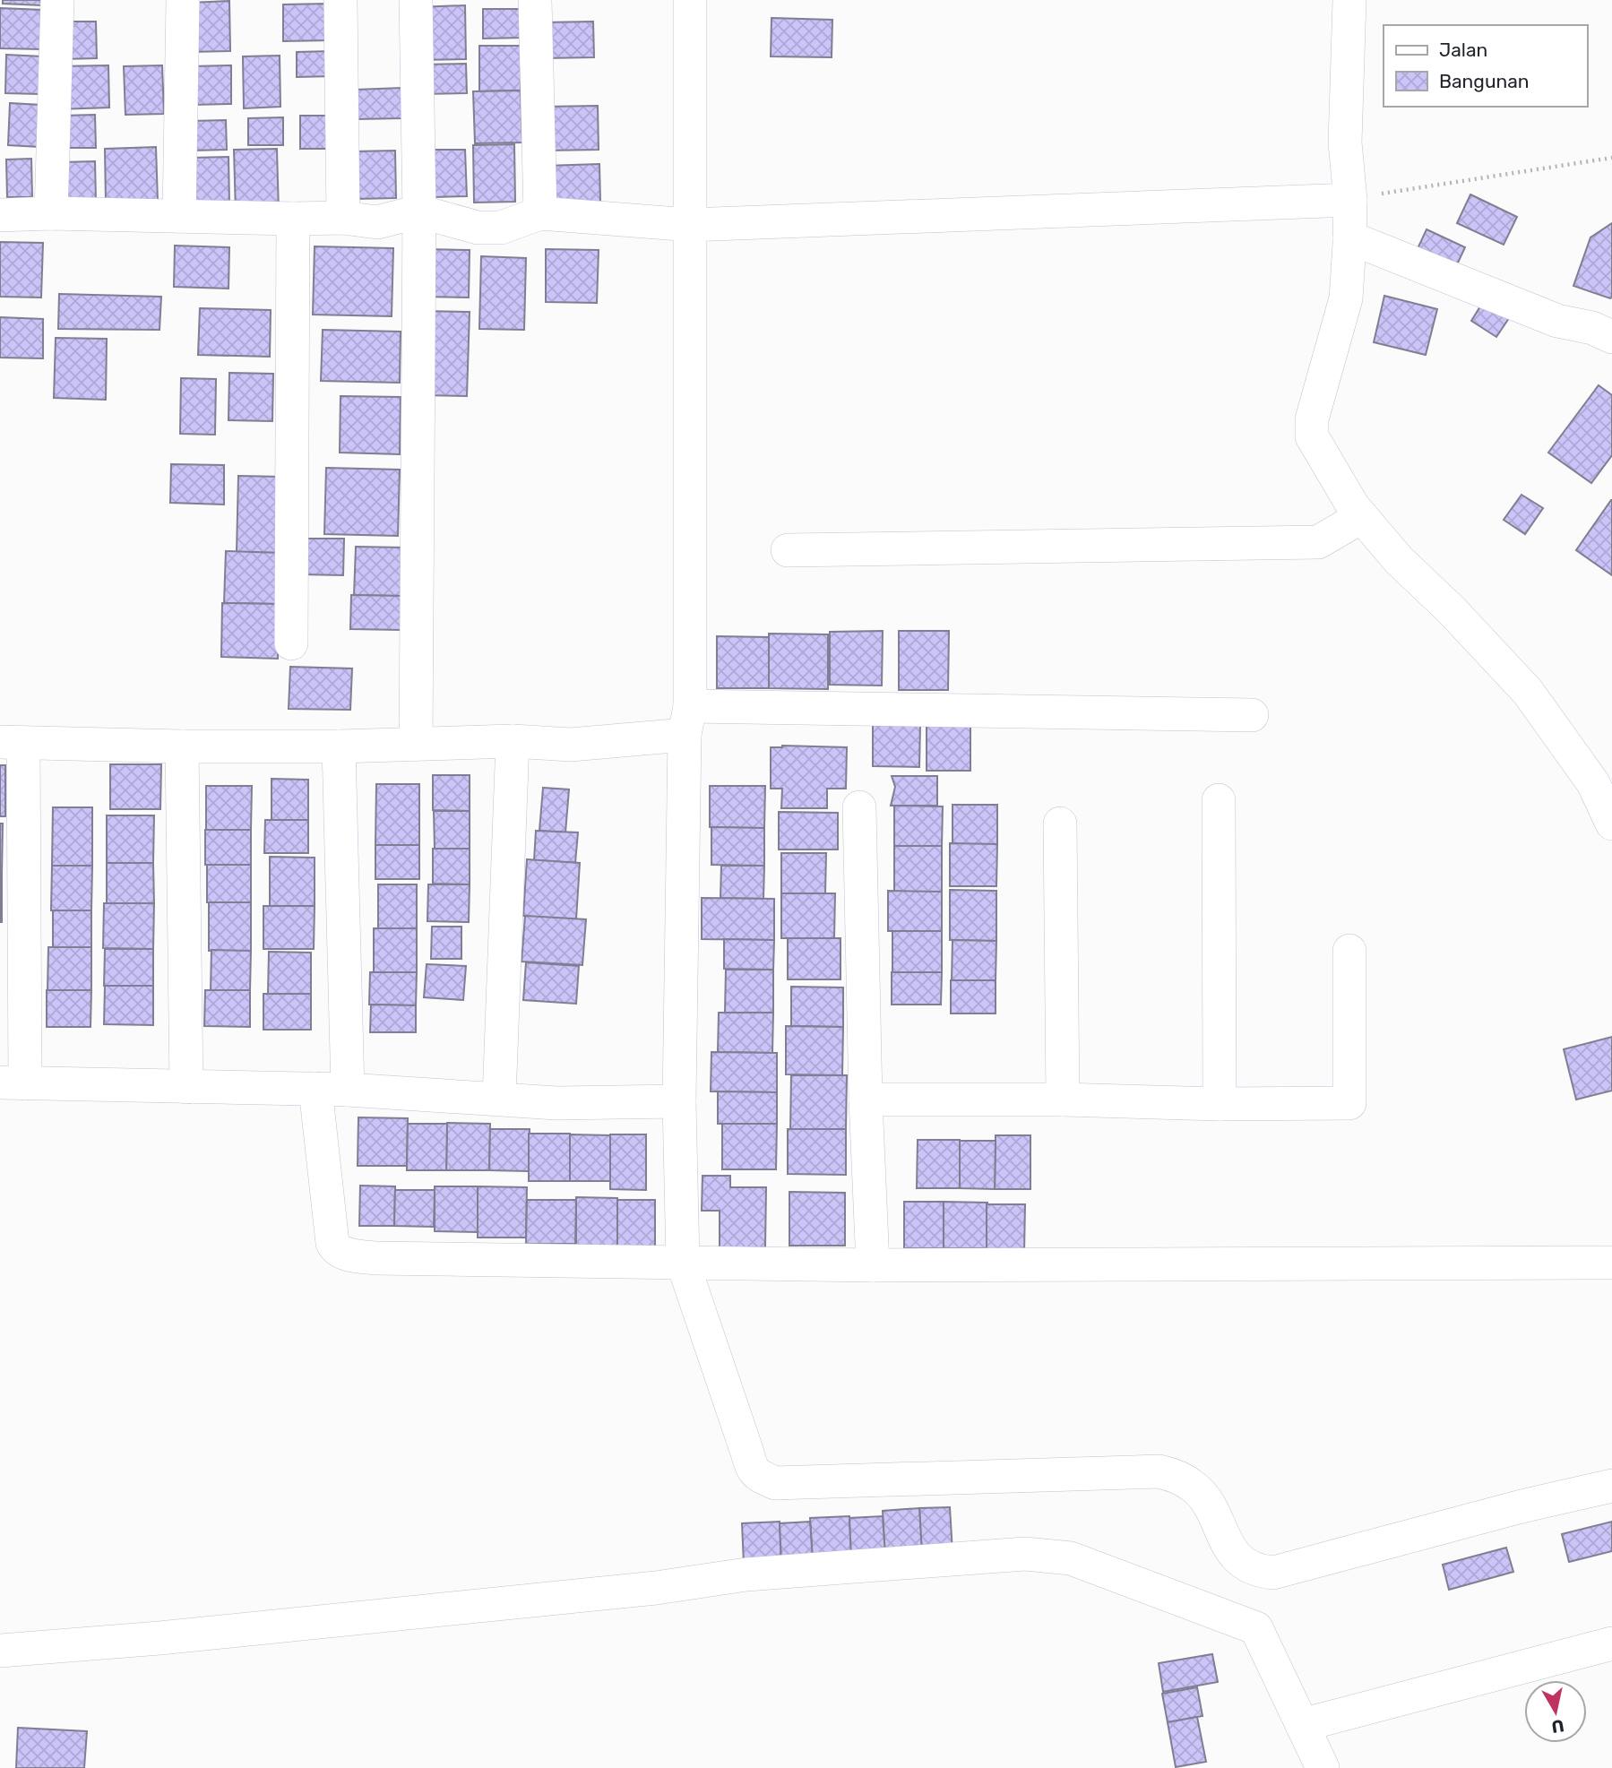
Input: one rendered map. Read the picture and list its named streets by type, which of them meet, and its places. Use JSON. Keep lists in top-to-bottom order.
{
  "legend": ["Jalan", "Bangunan"],
  "north": "bottom"
}
